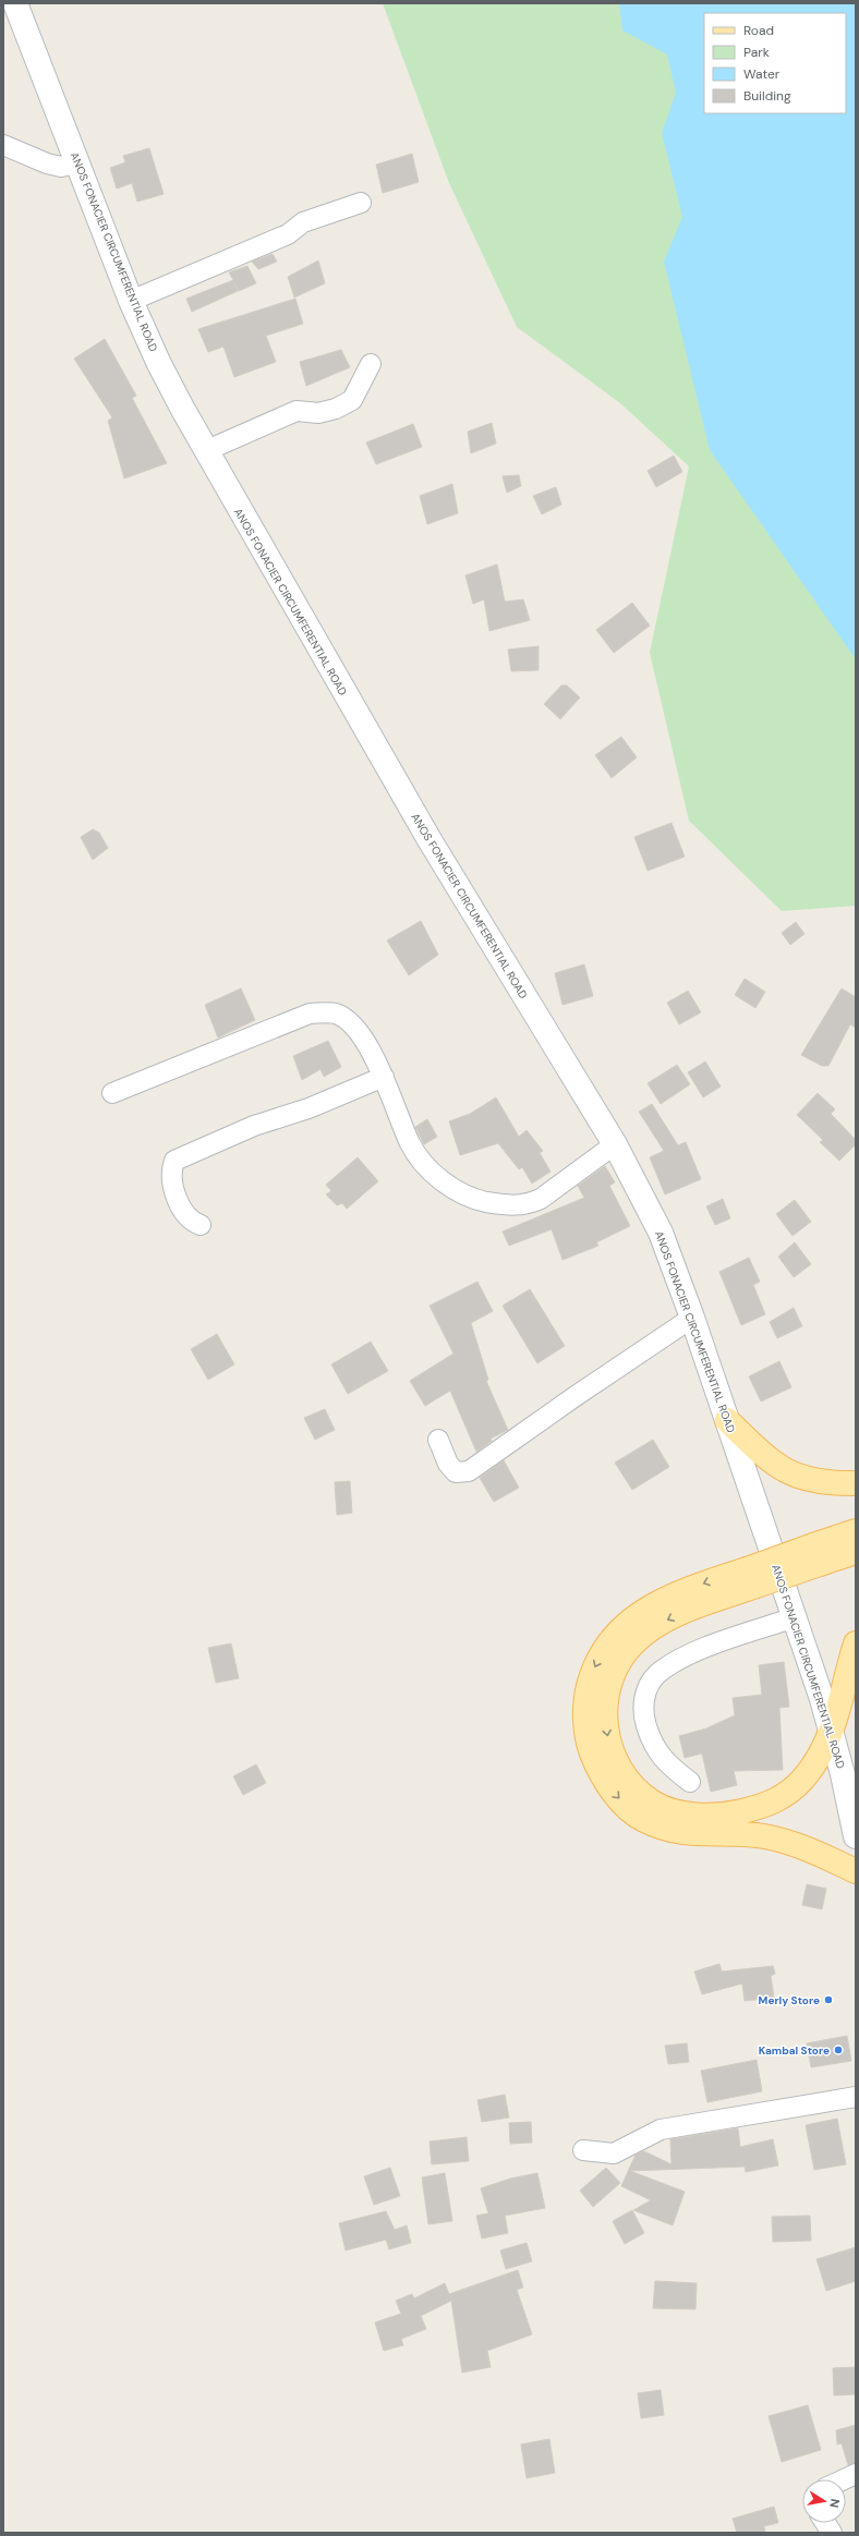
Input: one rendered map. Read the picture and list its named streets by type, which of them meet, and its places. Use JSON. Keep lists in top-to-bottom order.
{
  "streets": {
    "main road": ["ANOS FONACIER CIRCUMFERENTIAL ROAD"]
  },
  "places": ["Merly Store", "Kambal Store"],
  "legend": [
    "Road",
    "Park",
    "Water",
    "Building"
  ],
  "north": "right"
}
